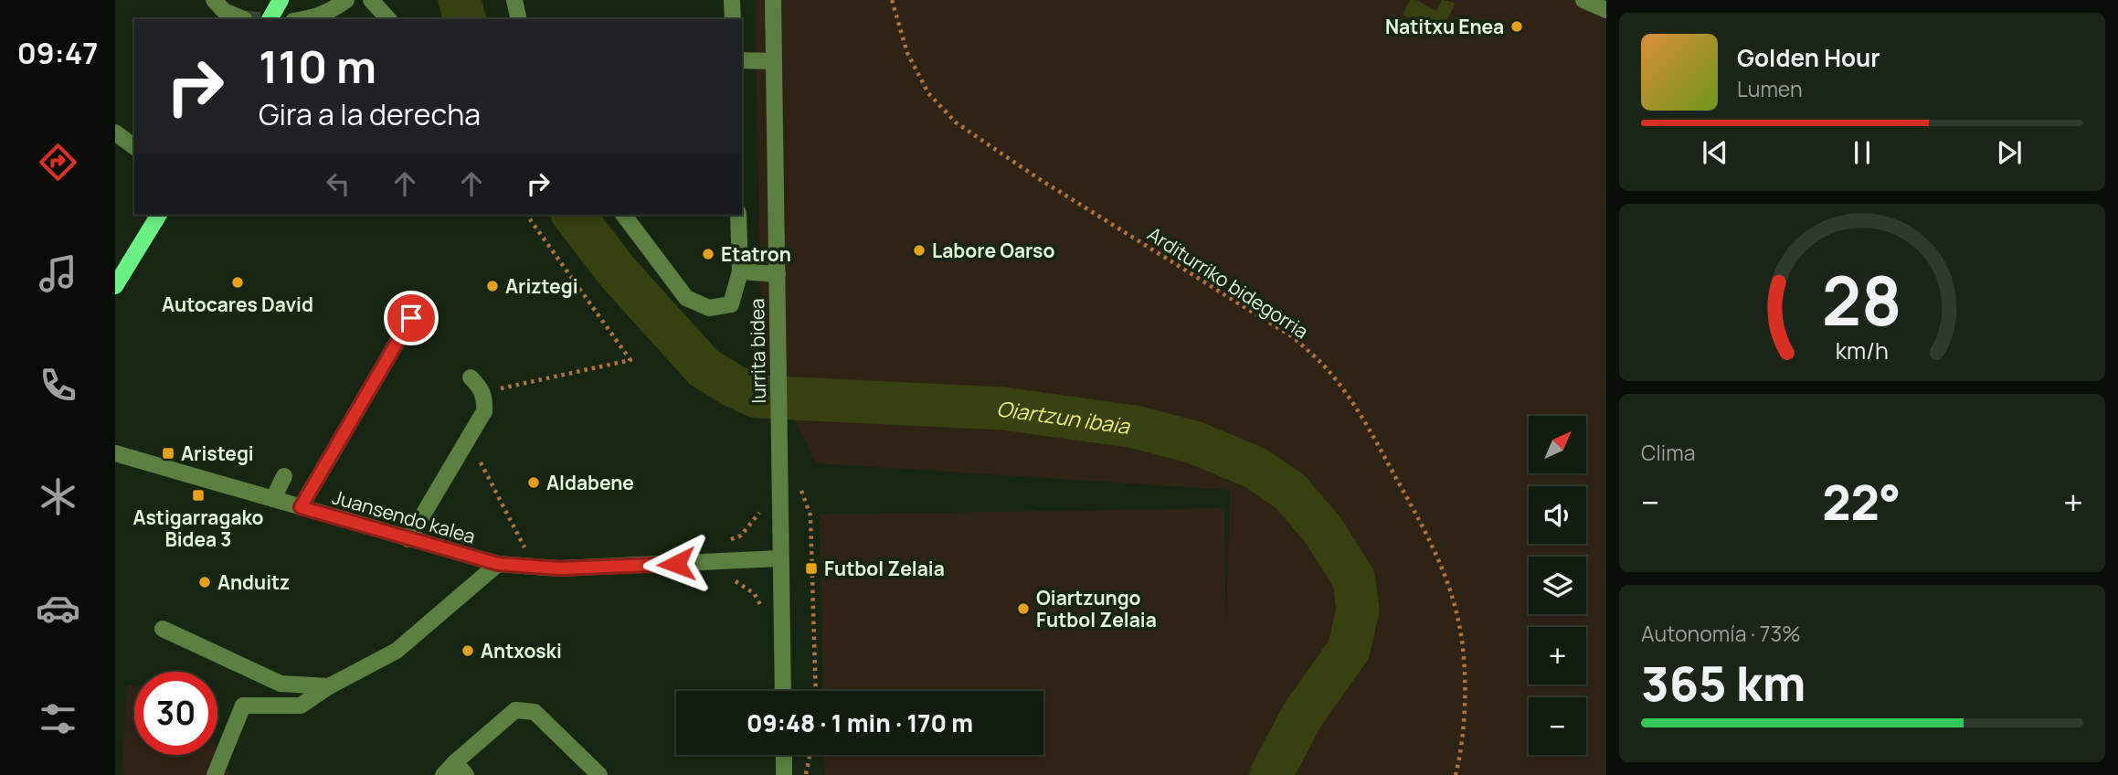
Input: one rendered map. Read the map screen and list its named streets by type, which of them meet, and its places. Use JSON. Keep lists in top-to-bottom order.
{
  "streets": {
    "street": ["Iurrita bidea", "Juansendo kalea"],
    "path": ["Arditurriko bidegorria"]
  },
  "crossings": [
    ["Iurrita bidea", "Juansendo kalea"]
  ],
  "water": ["Oiartzun ibaia"],
  "places": {
    "other": [
      "Natitxu Enea",
      "Labore Oarso",
      "Etatron",
      "Autocares David",
      "Ariztegi",
      "Aldabene",
      "Anduitz",
      "Oiartzungo Futbol Zelaia",
      "Antxoski"
    ],
    "transit": ["Aristegi", "Astigarragako Bidea 3", "Futbol Zelaia"]
  },
  "north": "top right",
  "page": {
    "tabs": "09:47",
    "turn": ["110 m", "Gira a la derecha"],
    "song": ["Golden Hour", "Lumen"],
    "tile": [
      "Clima",
      ["Autonomía · 73%", "365 km"]
    ],
    "map_buttons": ["+", "−"],
    "heat": ["−", "22°", "+"],
    "limit": "30",
    "trip": "09:48 · 1 min · 170 m",
    "gauge": ["28", "km/h"]
  }
}
